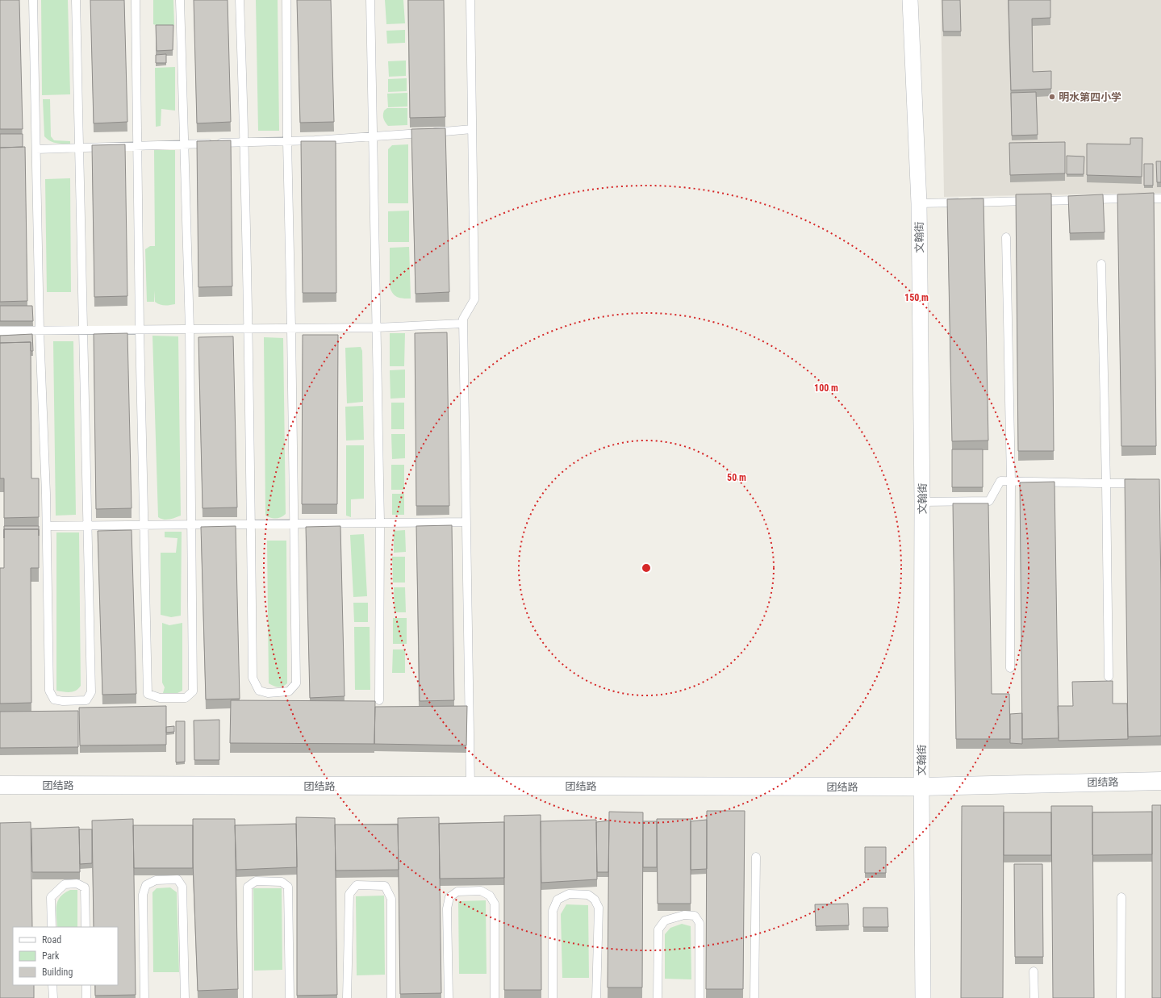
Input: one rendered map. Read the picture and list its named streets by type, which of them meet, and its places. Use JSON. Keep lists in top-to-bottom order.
{
  "streets": {
    "street": ["文翰街", "团结路"]
  },
  "crossings": [
    ["文翰街", "团结路"]
  ],
  "places": ["明水第四小学"],
  "legend": ["Road", "Park", "Building"],
  "rings": ["150 m", "100 m", "50 m"]
}
